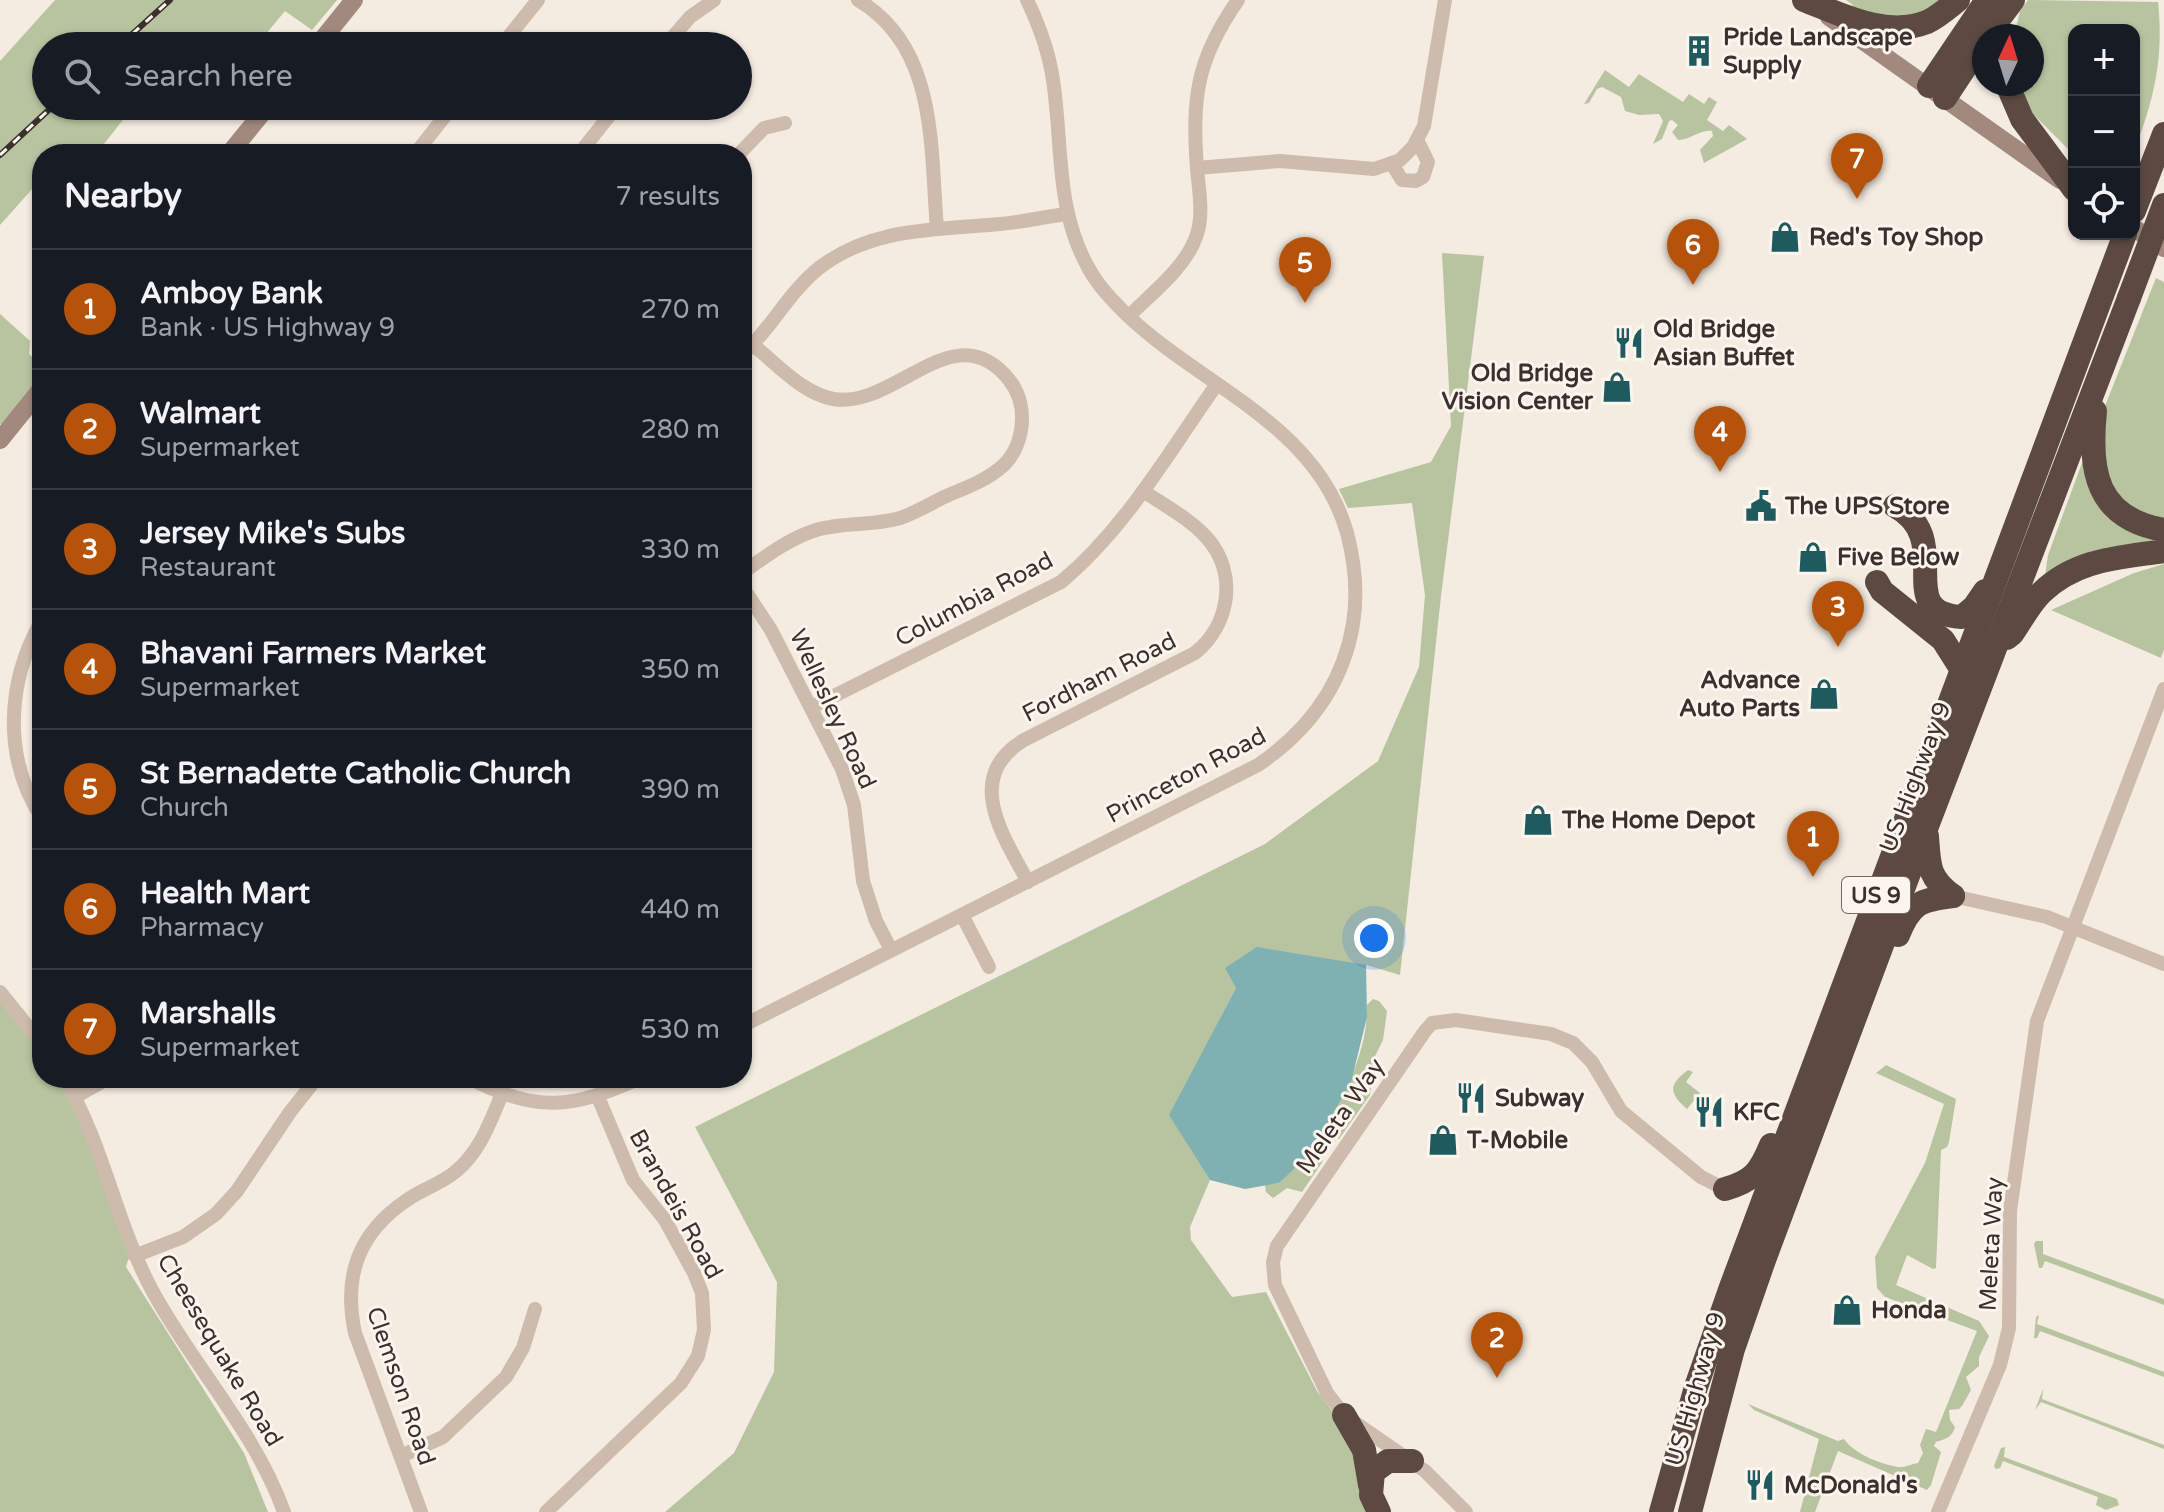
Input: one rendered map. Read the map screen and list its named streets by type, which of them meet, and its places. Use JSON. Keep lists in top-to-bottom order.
{
  "streets": {
    "highway": ["US Highway 9", "US 9"],
    "street": [
      "Columbia Road",
      "Fordham Road",
      "Wellesley Road",
      "Princeton Road",
      "Meleta Way",
      "Brandeis Road",
      "Cheesequake Road",
      "Clemson Road"
    ]
  },
  "crossings": [
    ["Columbia Road", "Fordham Road"],
    ["Columbia Road", "Wellesley Road"],
    ["Columbia Road", "Princeton Road"],
    ["Fordham Road", "Princeton Road"],
    ["Wellesley Road", "Princeton Road"]
  ],
  "places": {
    "building": ["Pride Landscape Supply"],
    "shop": [
      "Red's Toy Shop",
      "Old Bridge Vision Center",
      "Five Below",
      "Advance Auto Parts",
      "The Home Depot",
      "T-Mobile",
      "Honda"
    ],
    "restaurant": [
      "Old Bridge Asian Buffet",
      "Subway",
      "KFC",
      "McDonald's"
    ],
    "public building": ["The UPS Store"]
  },
  "north": "top",
  "page": {
    "map_buttons": ["+", "−"],
    "search": "Search here",
    "pins": [
      "7",
      "6",
      "5",
      "4",
      "3",
      "1",
      "2"
    ],
    "heading": ["Nearby", "7 results"],
    "list": [
      {
        "mark": "1",
        "name": "Amboy Bank",
        "note": "Bank · US Highway 9",
        "value": "270 m"
      },
      {
        "mark": "2",
        "name": "Walmart",
        "note": "Supermarket",
        "value": "280 m"
      },
      {
        "mark": "3",
        "name": "Jersey Mike's Subs",
        "note": "Restaurant",
        "value": "330 m"
      },
      {
        "mark": "4",
        "name": "Bhavani Farmers Market",
        "note": "Supermarket",
        "value": "350 m"
      },
      {
        "mark": "5",
        "name": "St Bernadette Catholic Church",
        "note": "Church",
        "value": "390 m"
      },
      {
        "mark": "6",
        "name": "Health Mart",
        "note": "Pharmacy",
        "value": "440 m"
      },
      {
        "mark": "7",
        "name": "Marshalls",
        "note": "Supermarket",
        "value": "530 m"
      }
    ]
  }
}
